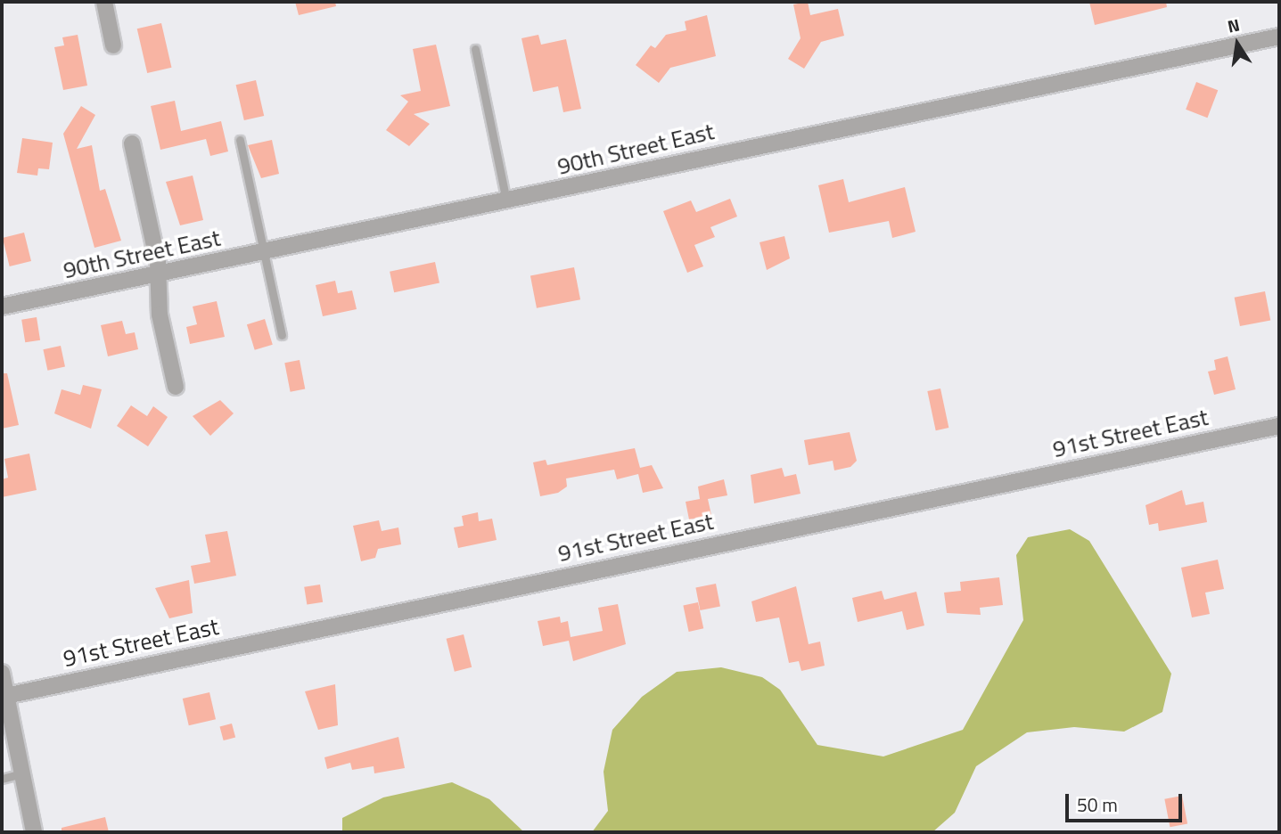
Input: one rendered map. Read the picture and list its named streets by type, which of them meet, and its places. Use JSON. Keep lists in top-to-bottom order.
{
  "streets": {
    "street": ["90th Street East", "91st Street East"]
  },
  "scale_bar": "50 m",
  "north": "top"
}
